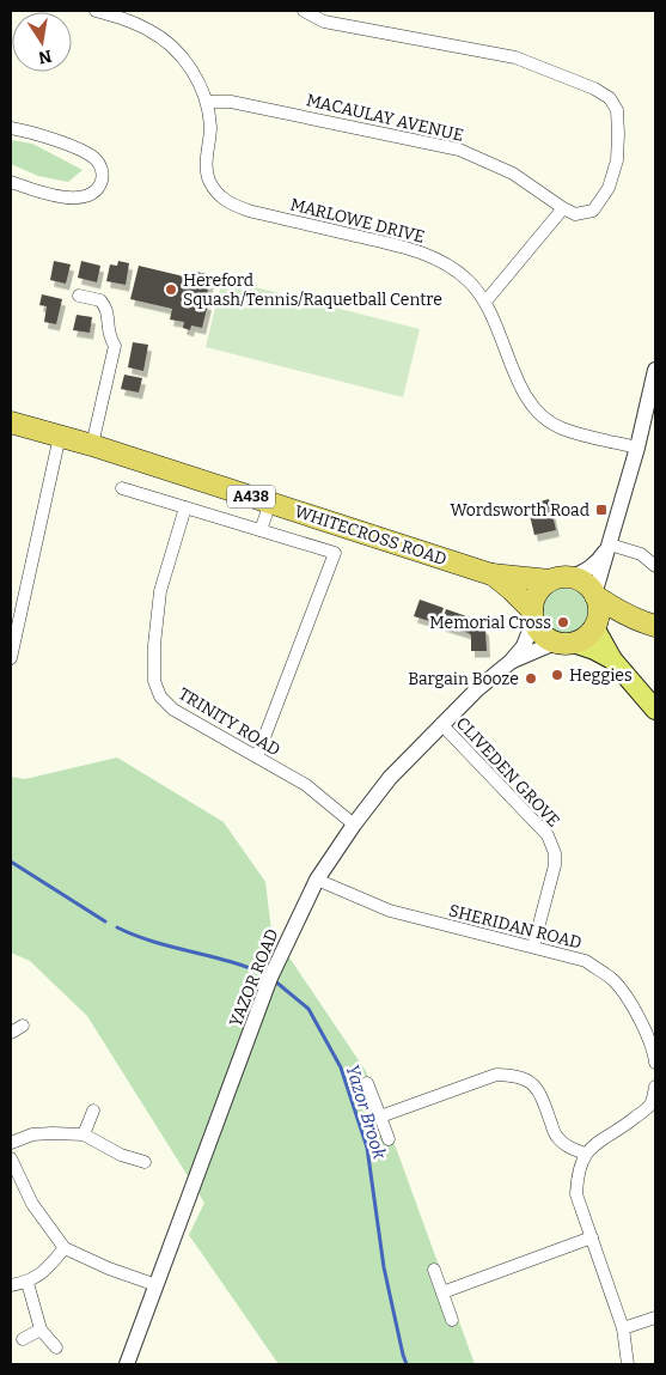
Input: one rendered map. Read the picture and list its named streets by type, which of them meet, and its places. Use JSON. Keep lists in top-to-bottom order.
{
  "streets": {
    "highway": ["A438", "WHITECROSS ROAD"],
    "street": [
      "MACAULAY AVENUE",
      "MARLOWE DRIVE",
      "TRINITY ROAD",
      "CLIVEDEN GROVE",
      "SHERIDAN ROAD",
      "YAZOR ROAD"
    ]
  },
  "crossings": [
    ["MACAULAY AVENUE", "MARLOWE DRIVE"],
    ["A438", "WHITECROSS ROAD"],
    ["A438", "YAZOR ROAD"],
    ["WHITECROSS ROAD", "YAZOR ROAD"],
    ["TRINITY ROAD", "YAZOR ROAD"],
    ["CLIVEDEN GROVE", "SHERIDAN ROAD"],
    ["CLIVEDEN GROVE", "YAZOR ROAD"],
    ["SHERIDAN ROAD", "YAZOR ROAD"]
  ],
  "water": ["Yazor Brook"],
  "places": {
    "other": [
      "Hereford Squash/Tennis/Raquetball Centre",
      "Memorial Cross",
      "Heggies",
      "Bargain Booze"
    ],
    "transit": ["Wordsworth Road"]
  },
  "north": "bottom"
}
